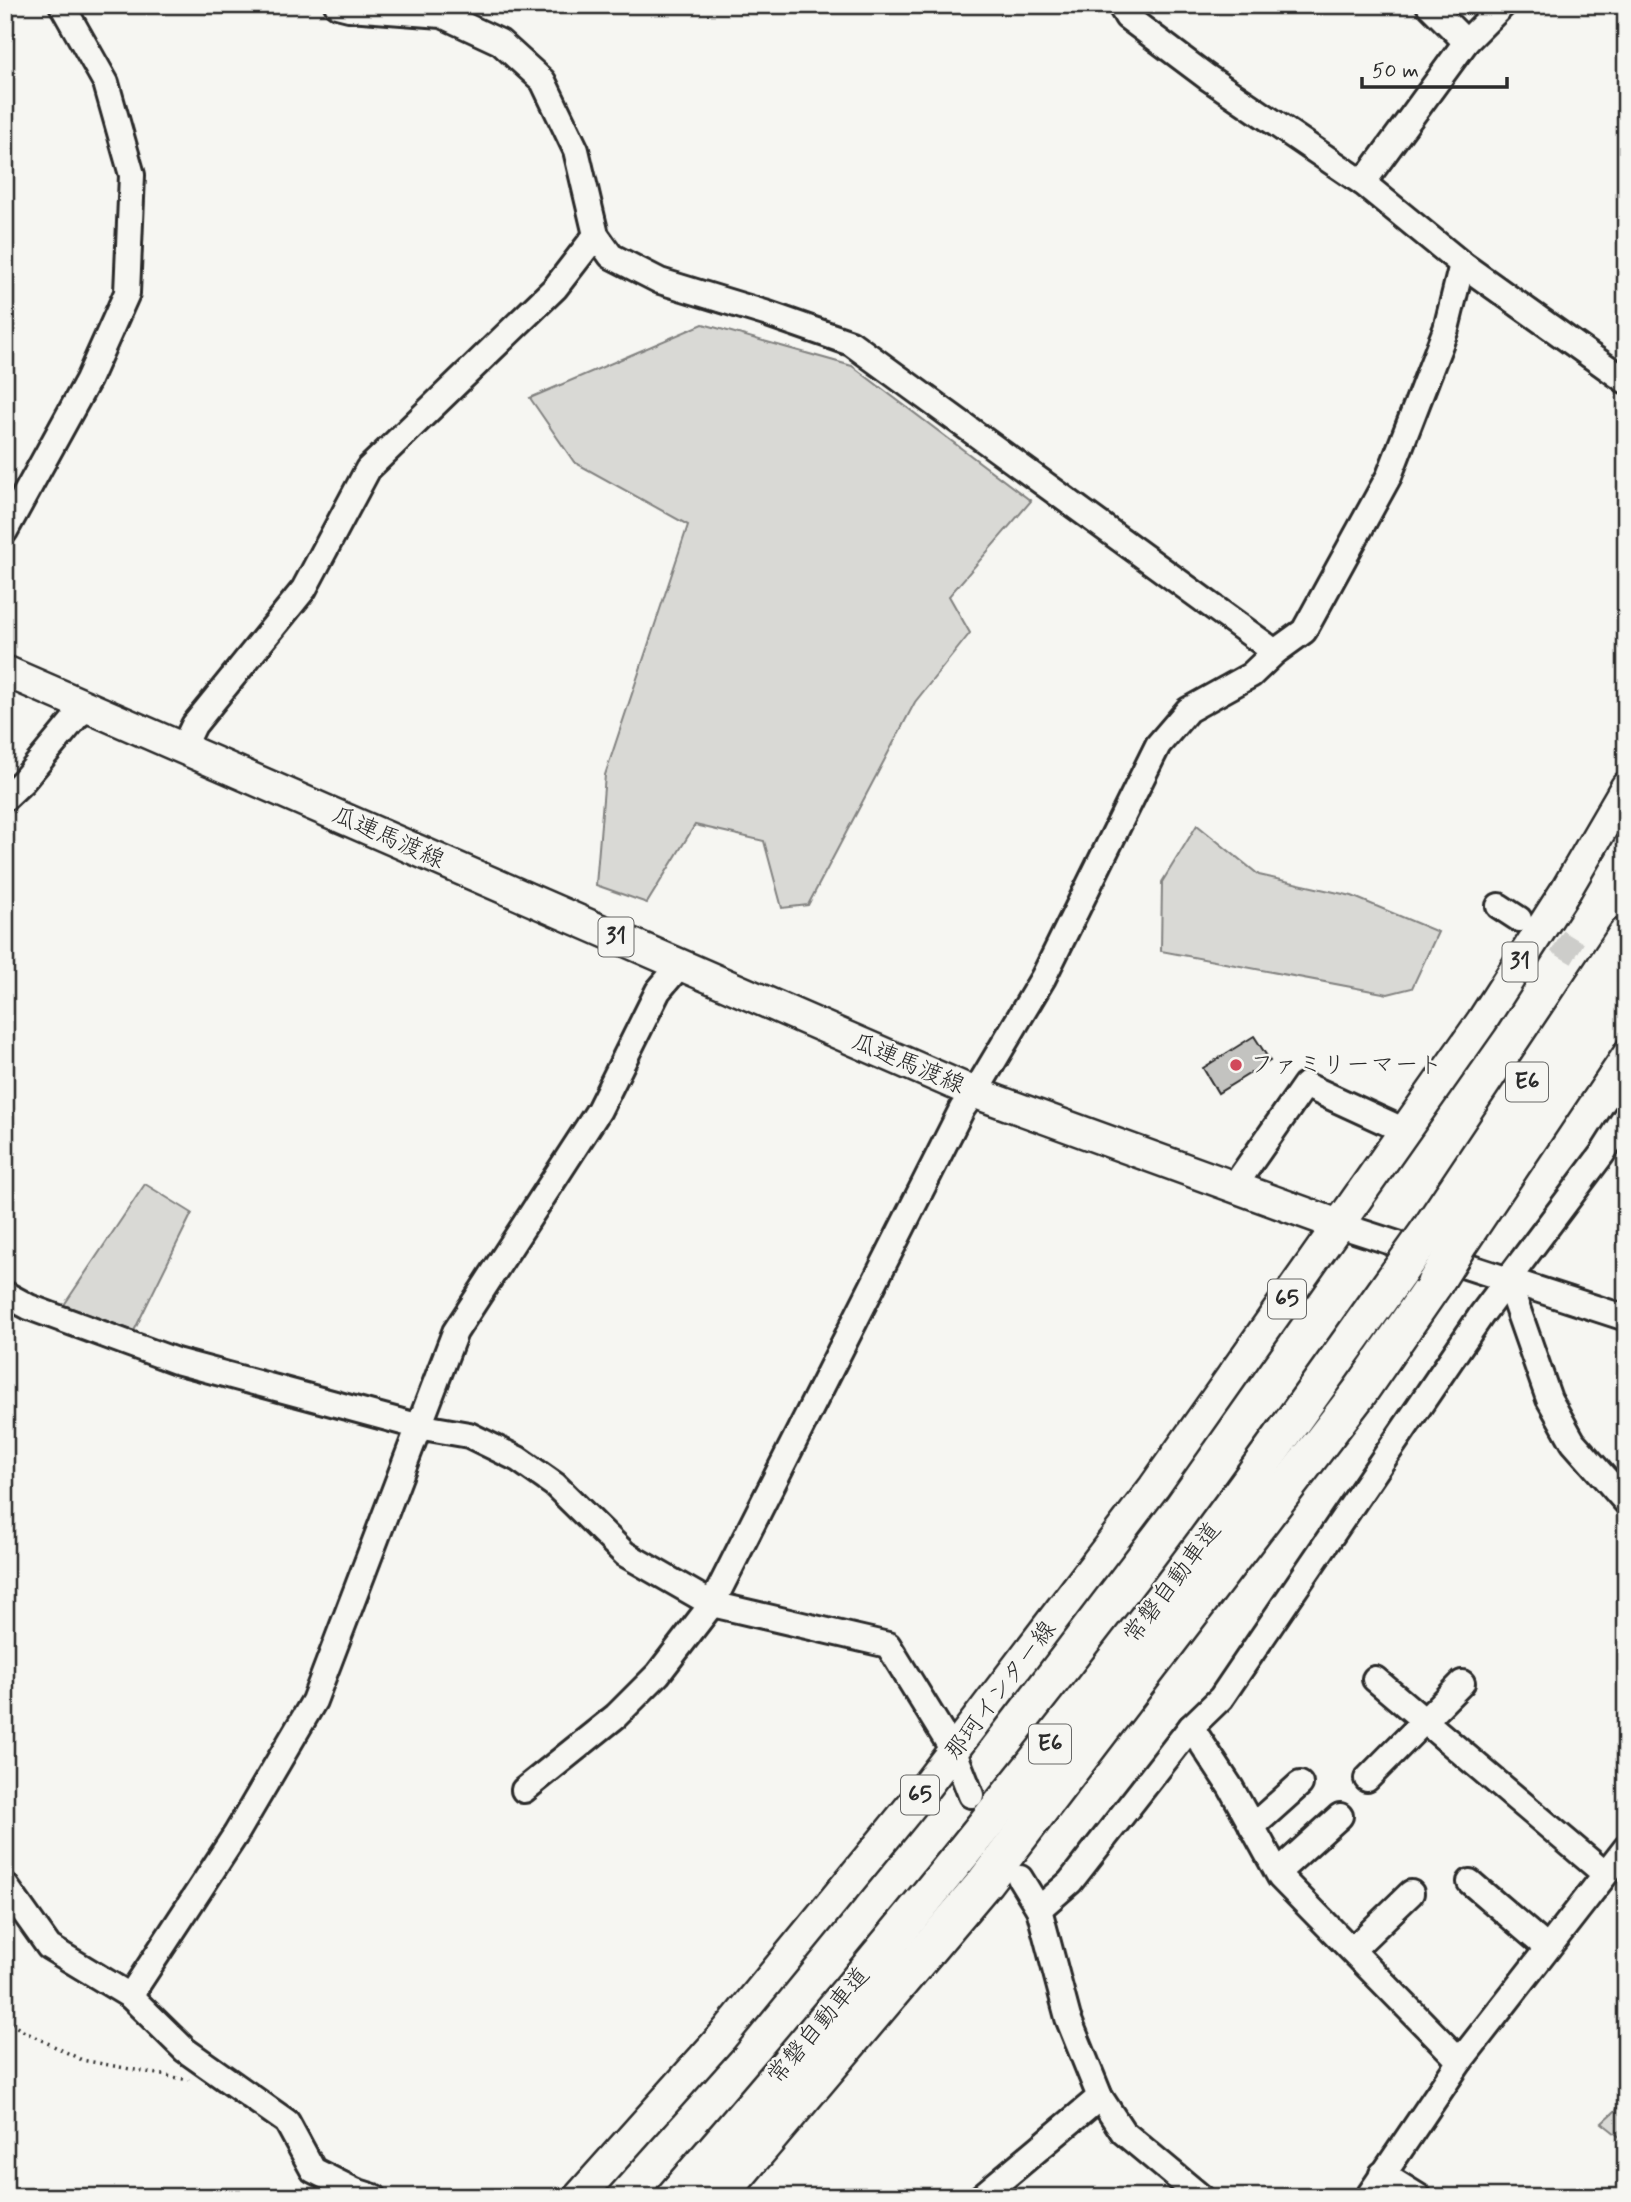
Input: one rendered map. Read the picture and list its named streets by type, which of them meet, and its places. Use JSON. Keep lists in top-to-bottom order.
{
  "streets": {
    "highway": ["E6", "常磐自動車道"],
    "main road": [
      "瓜連馬渡線",
      "31",
      "65",
      "那珂インター線"
    ]
  },
  "crossings": [
    ["瓜連馬渡線", "31"],
    ["瓜連馬渡線", "那珂インター線"],
    ["31", "那珂インター線"]
  ],
  "places": ["ファミリーマート"],
  "scale_bar": "50 m"
}
